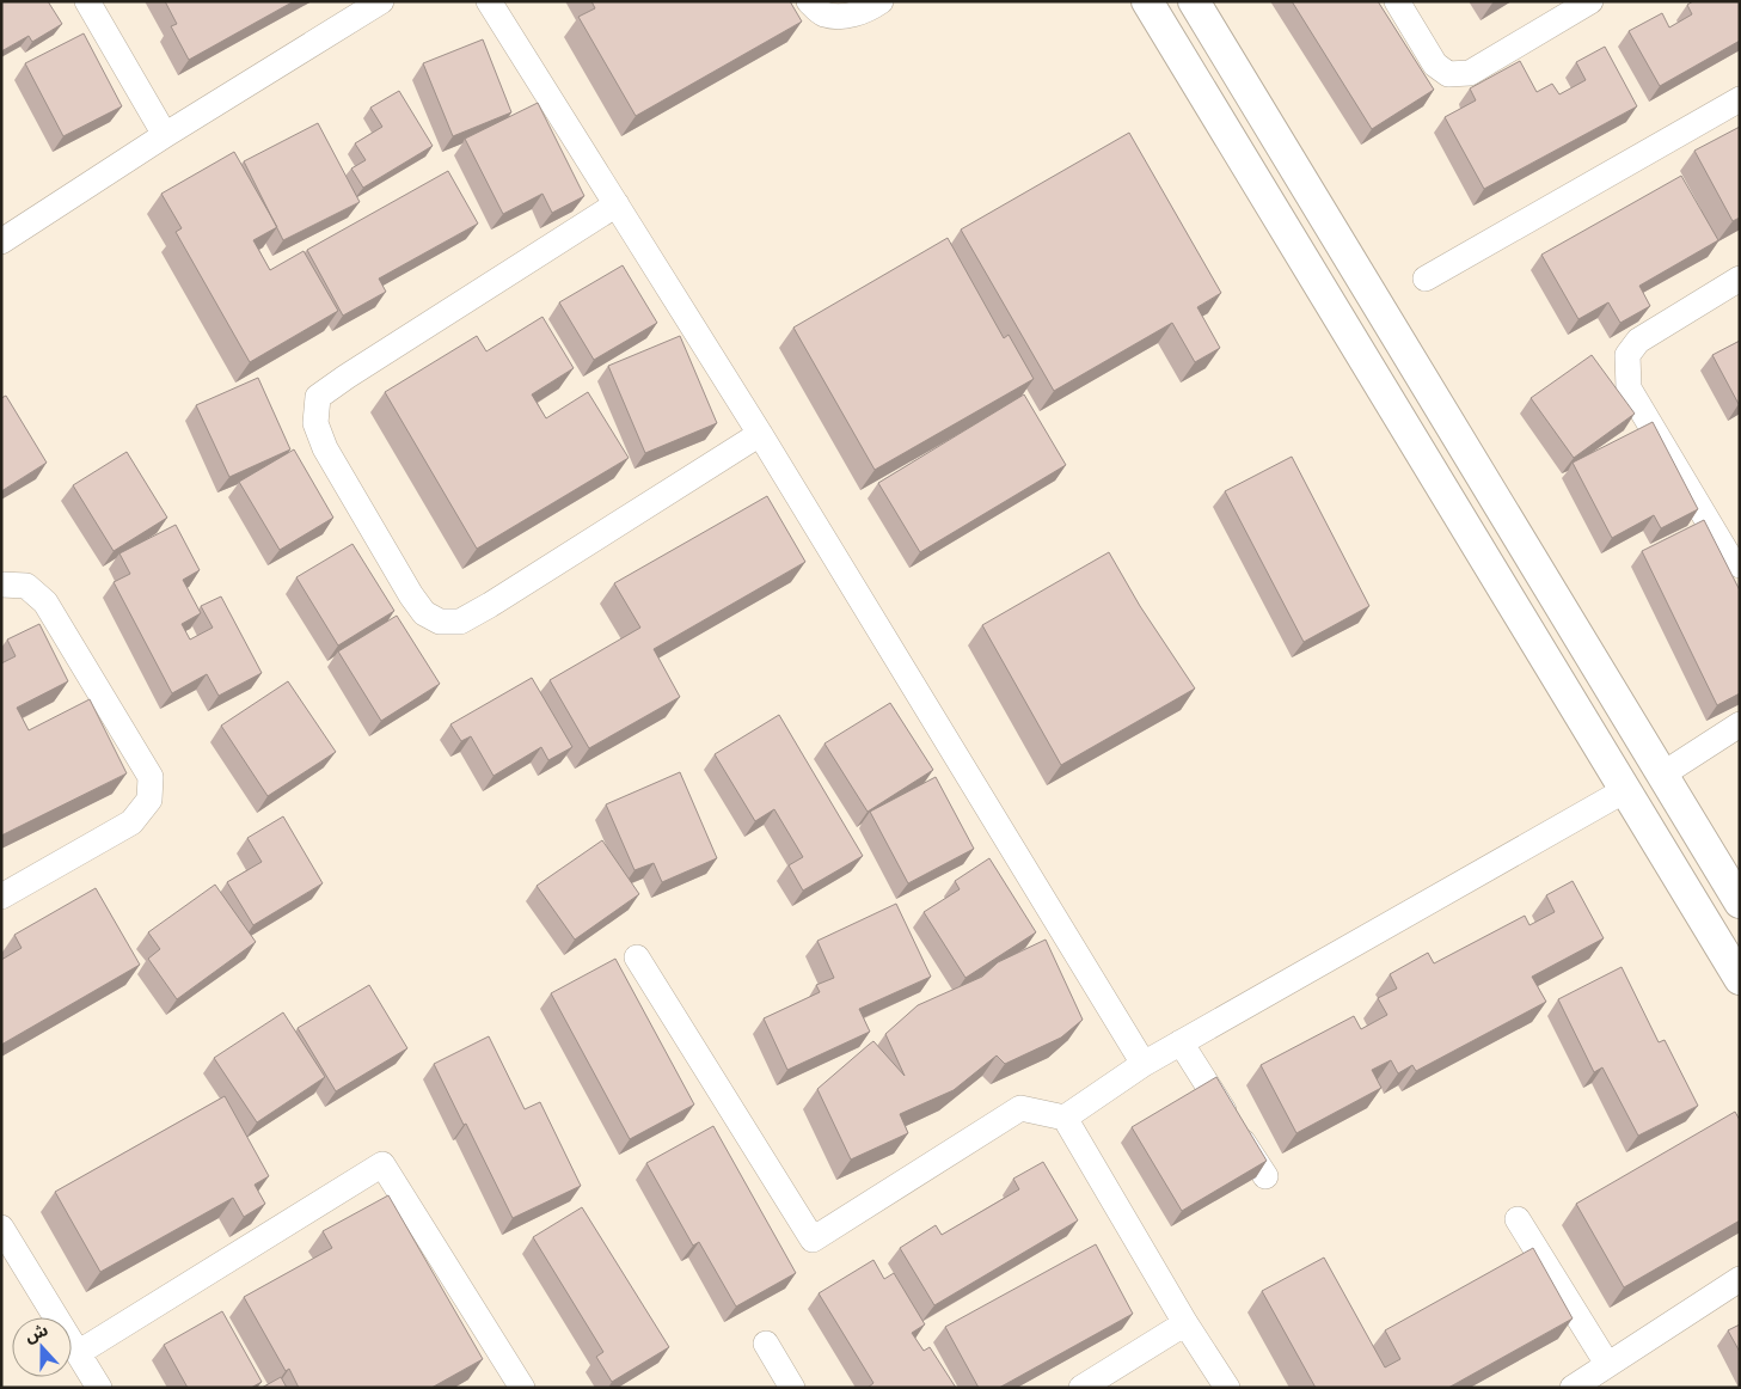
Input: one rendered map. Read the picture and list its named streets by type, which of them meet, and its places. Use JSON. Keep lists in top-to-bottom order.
{
  "north": "top"
}
